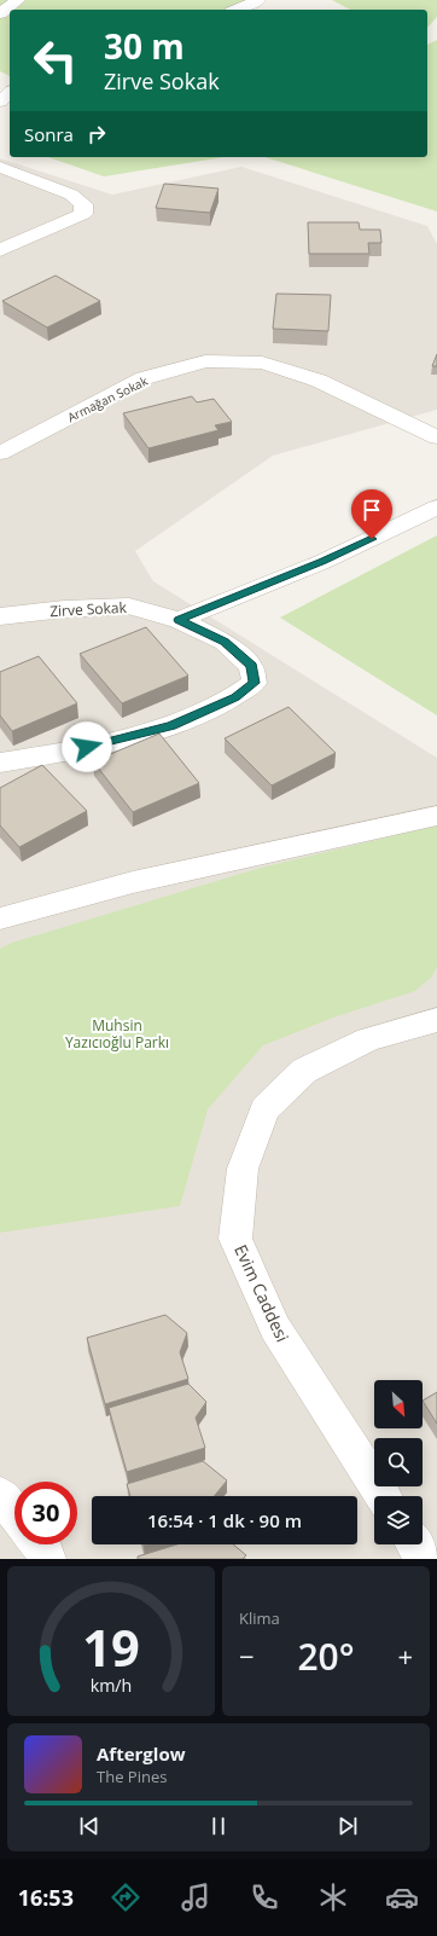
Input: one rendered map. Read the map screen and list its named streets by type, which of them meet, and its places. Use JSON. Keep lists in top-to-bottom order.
{
  "streets": {
    "street": ["Armağan Sokak", "Zirve Sokak", "Evim Caddesi"]
  },
  "parks": ["Muhsin Yazıcıoğlu Parkı"],
  "north": "bottom right",
  "page": {
    "turn": ["30 m", "Zirve Sokak"],
    "then": "Sonra",
    "limit": "30",
    "trip": "16:54 · 1 dk · 90 m",
    "tile": "Klima",
    "heat": ["−", "20°", "+"],
    "song": ["Afterglow", "The Pines"],
    "tabs": "16:53",
    "gauge": ["19", "km/h"]
  }
}
